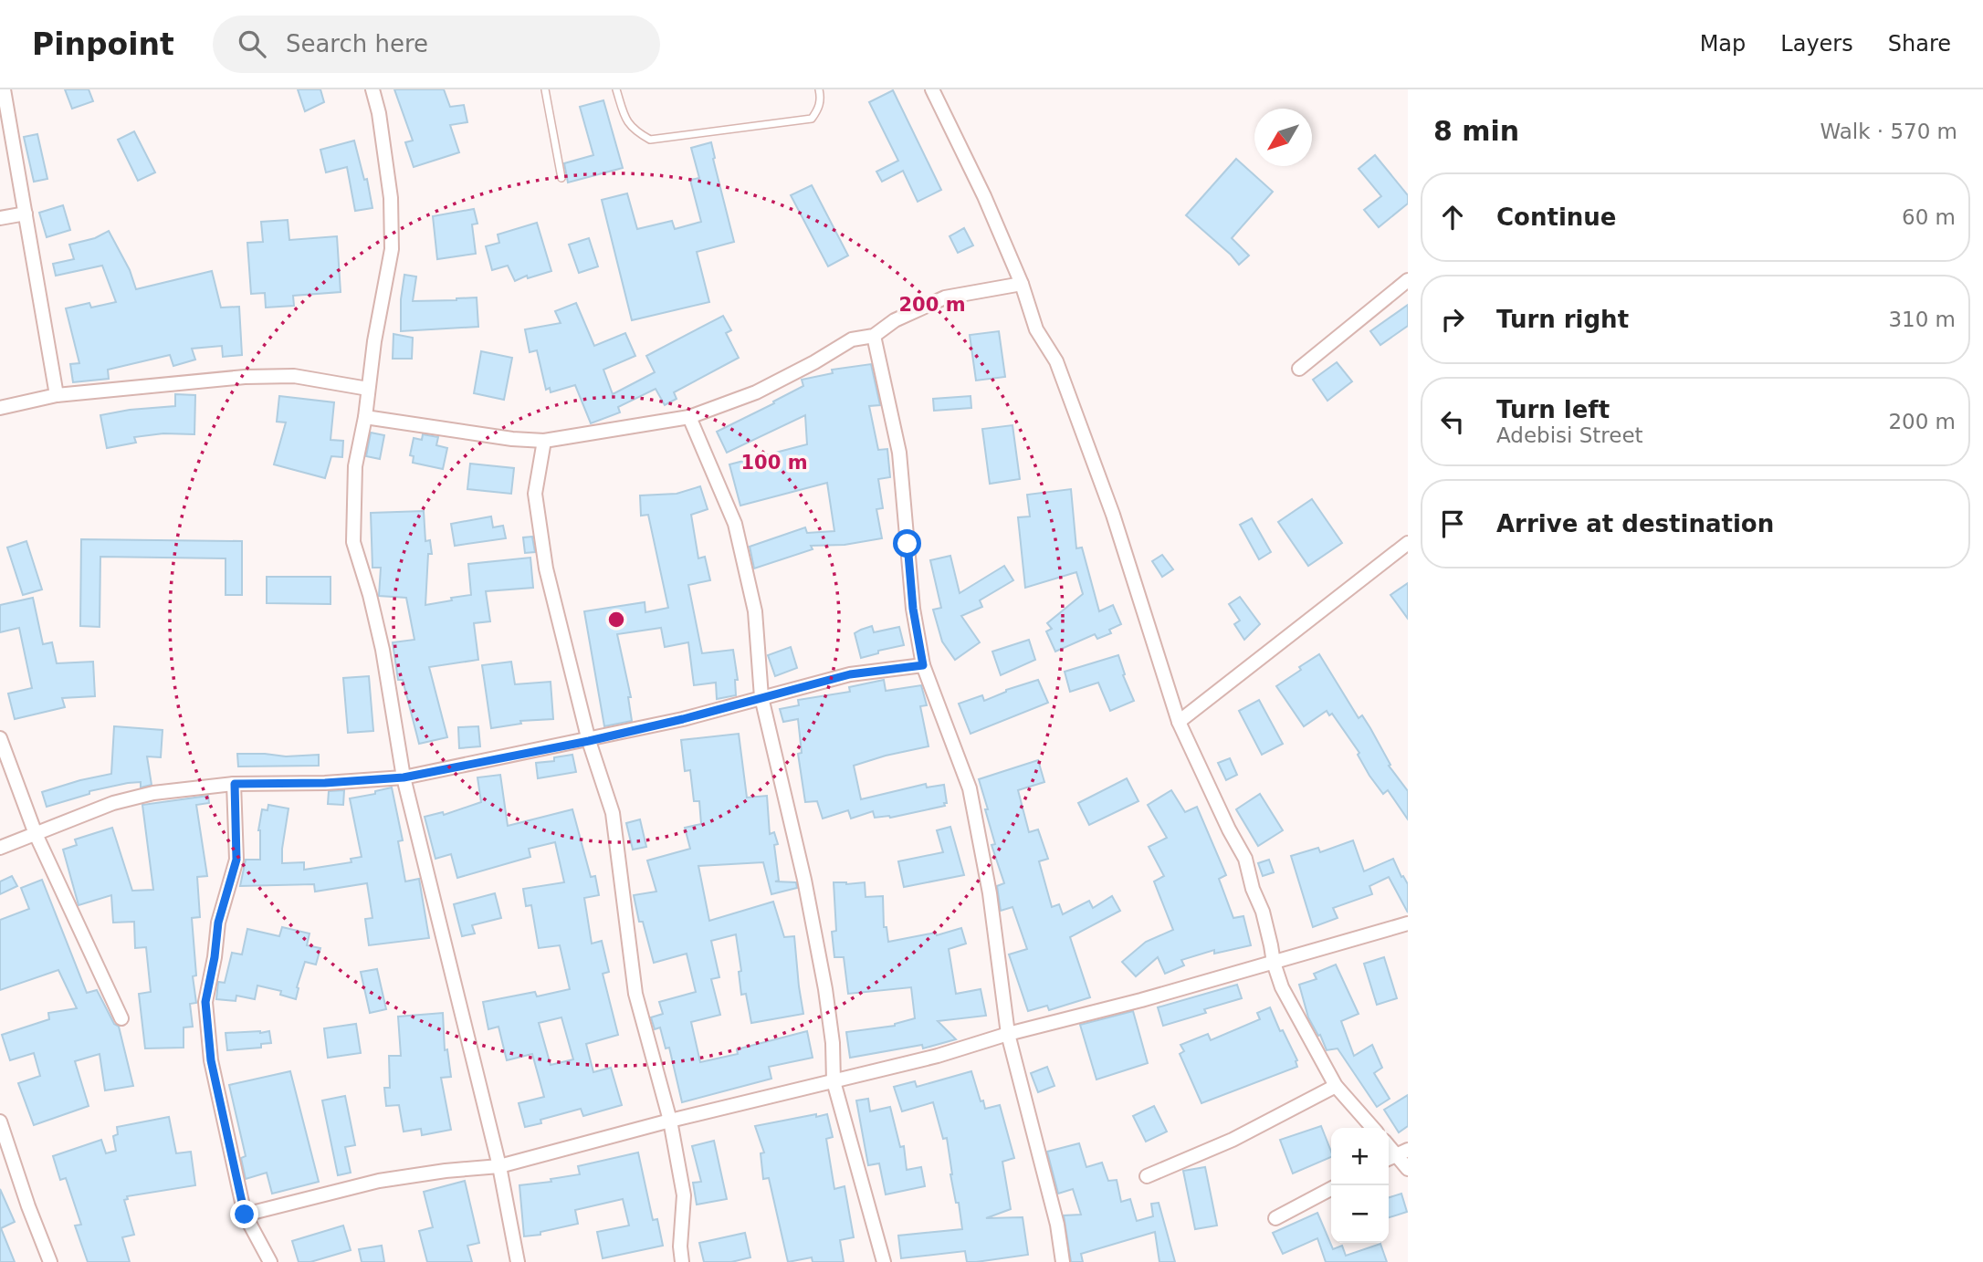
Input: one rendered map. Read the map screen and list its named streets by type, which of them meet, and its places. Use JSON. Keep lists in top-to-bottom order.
{
  "north": "bottom left",
  "page": {
    "header": "Pinpoint",
    "search": "Search here",
    "nav": ["Map", "Layers", "Share"],
    "heading": ["8 min", "Walk · 570 m"],
    "list": [
      ["Continue", "60 m"],
      ["Turn right", "310 m"],
      ["Turn left", "Adebisi Street", "200 m"],
      "Arrive at destination"
    ],
    "map_buttons": ["+", "−"]
  },
  "rings": ["200 m", "100 m"]
}
